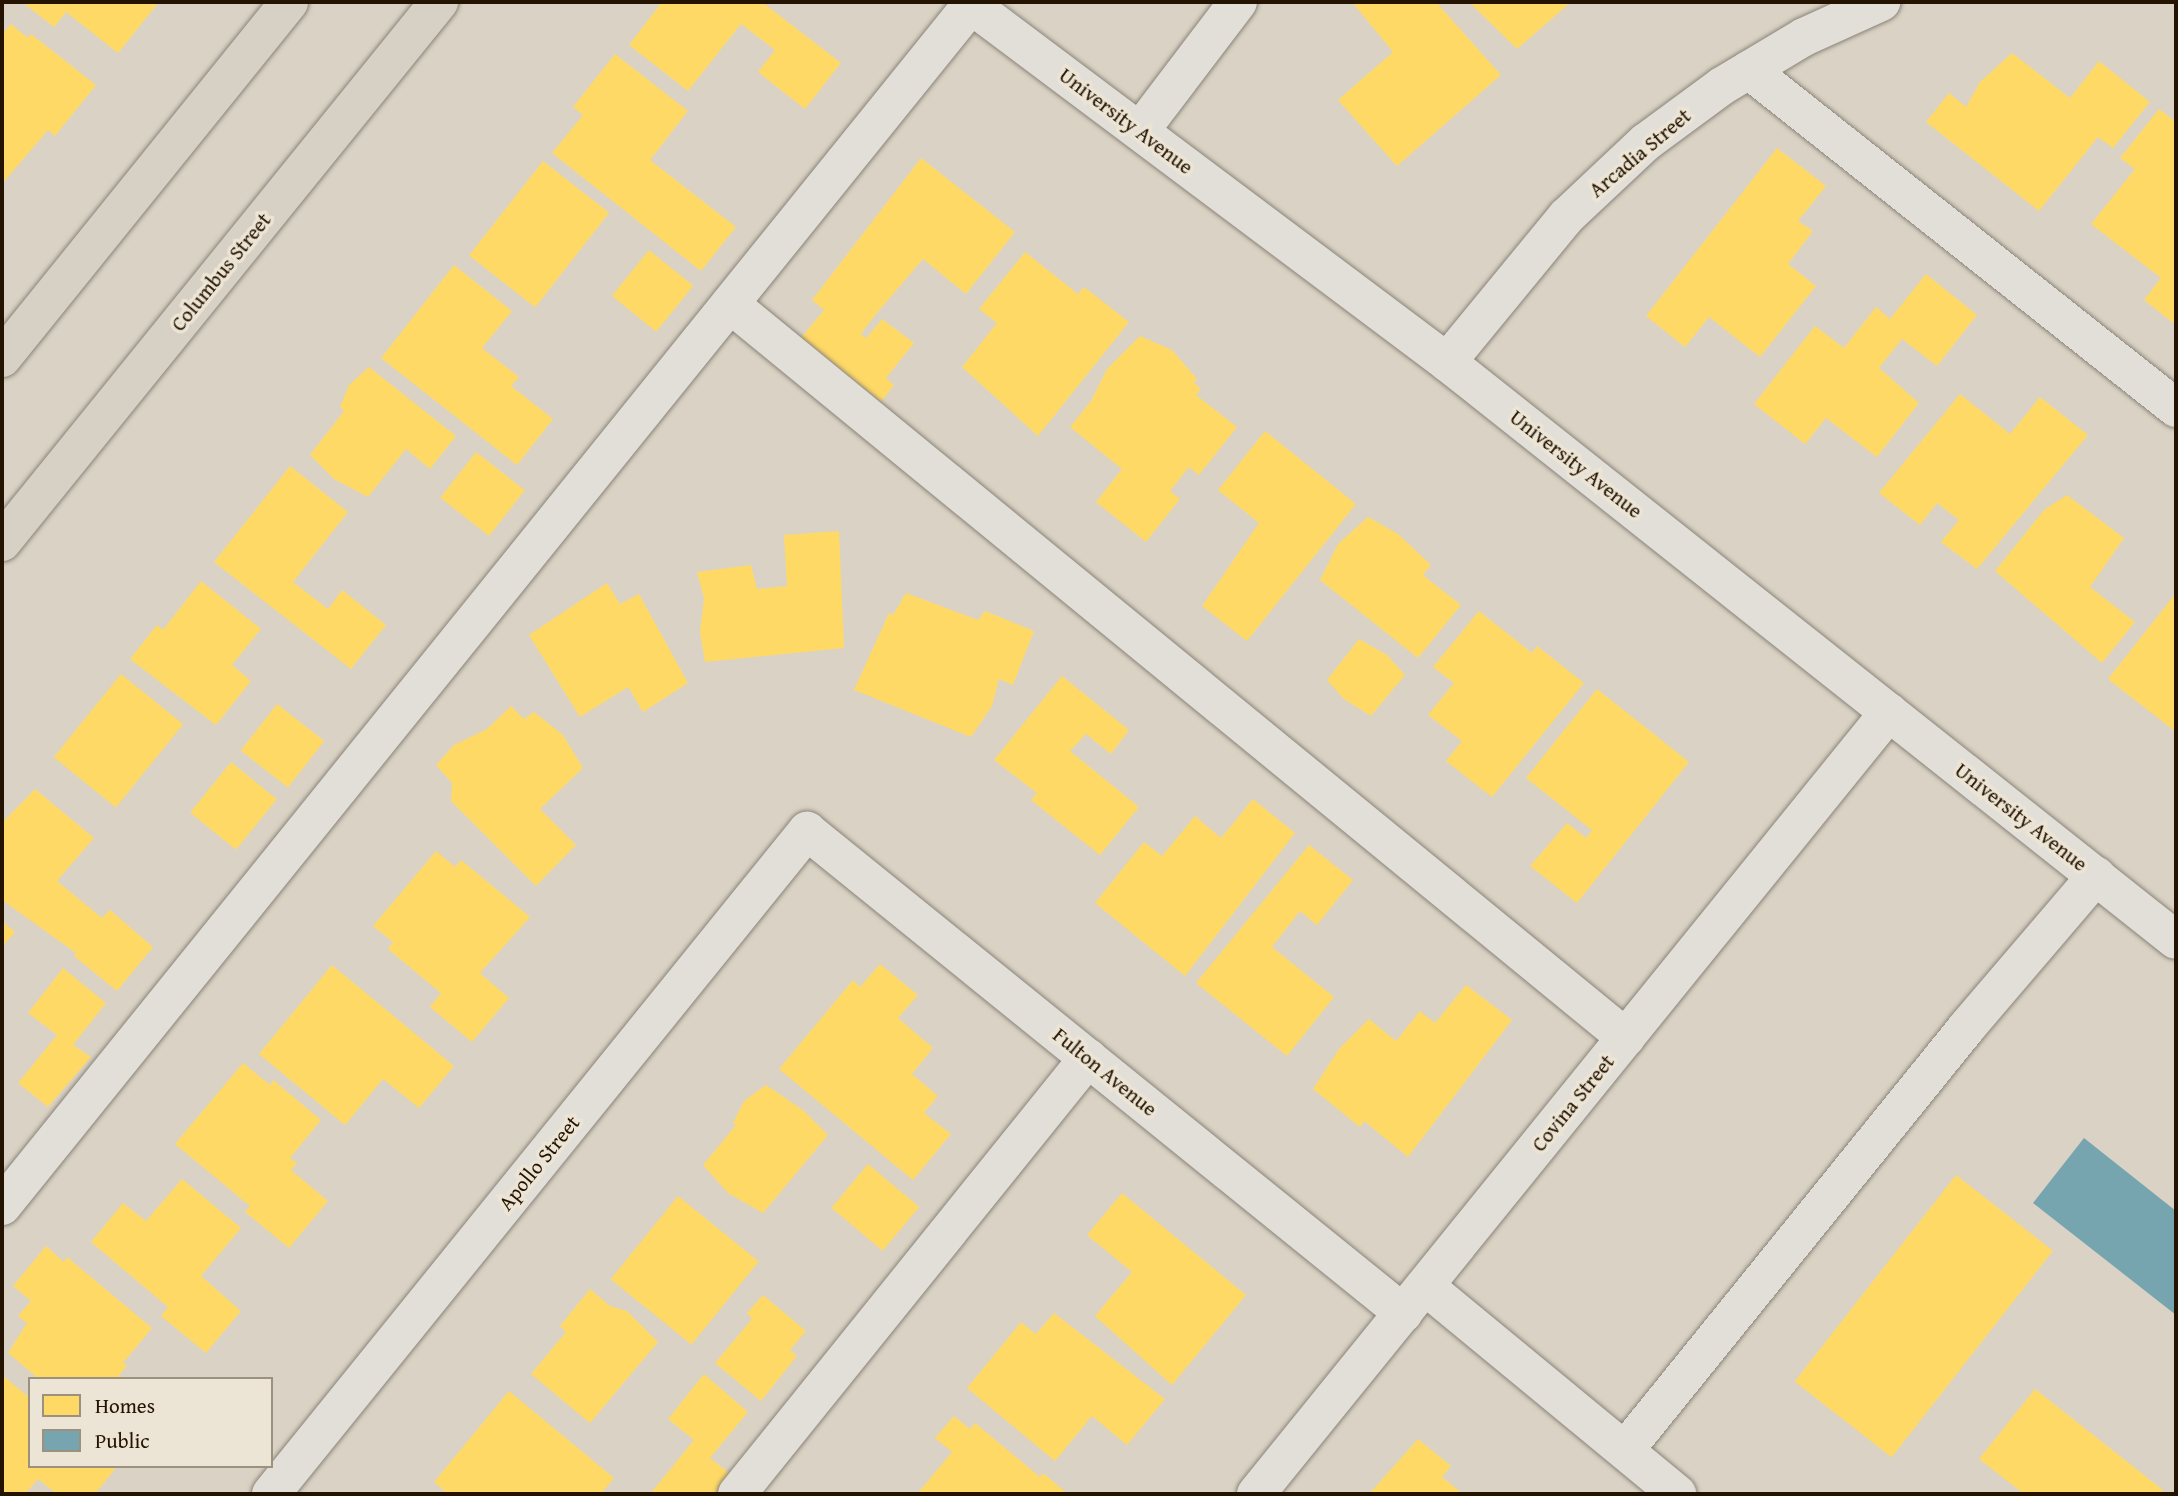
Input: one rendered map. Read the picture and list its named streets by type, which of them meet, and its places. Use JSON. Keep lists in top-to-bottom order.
{
  "streets": {
    "main road": ["Columbus Street"],
    "street": [
      "University Avenue",
      "Arcadia Street",
      "Fulton Avenue",
      "Covina Street",
      "Apollo Street"
    ]
  },
  "crossings": [
    ["University Avenue", "Arcadia Street"],
    ["University Avenue", "Covina Street"],
    ["Fulton Avenue", "Covina Street"],
    ["Fulton Avenue", "Apollo Street"]
  ],
  "legend": ["Homes", "Public"]
}
